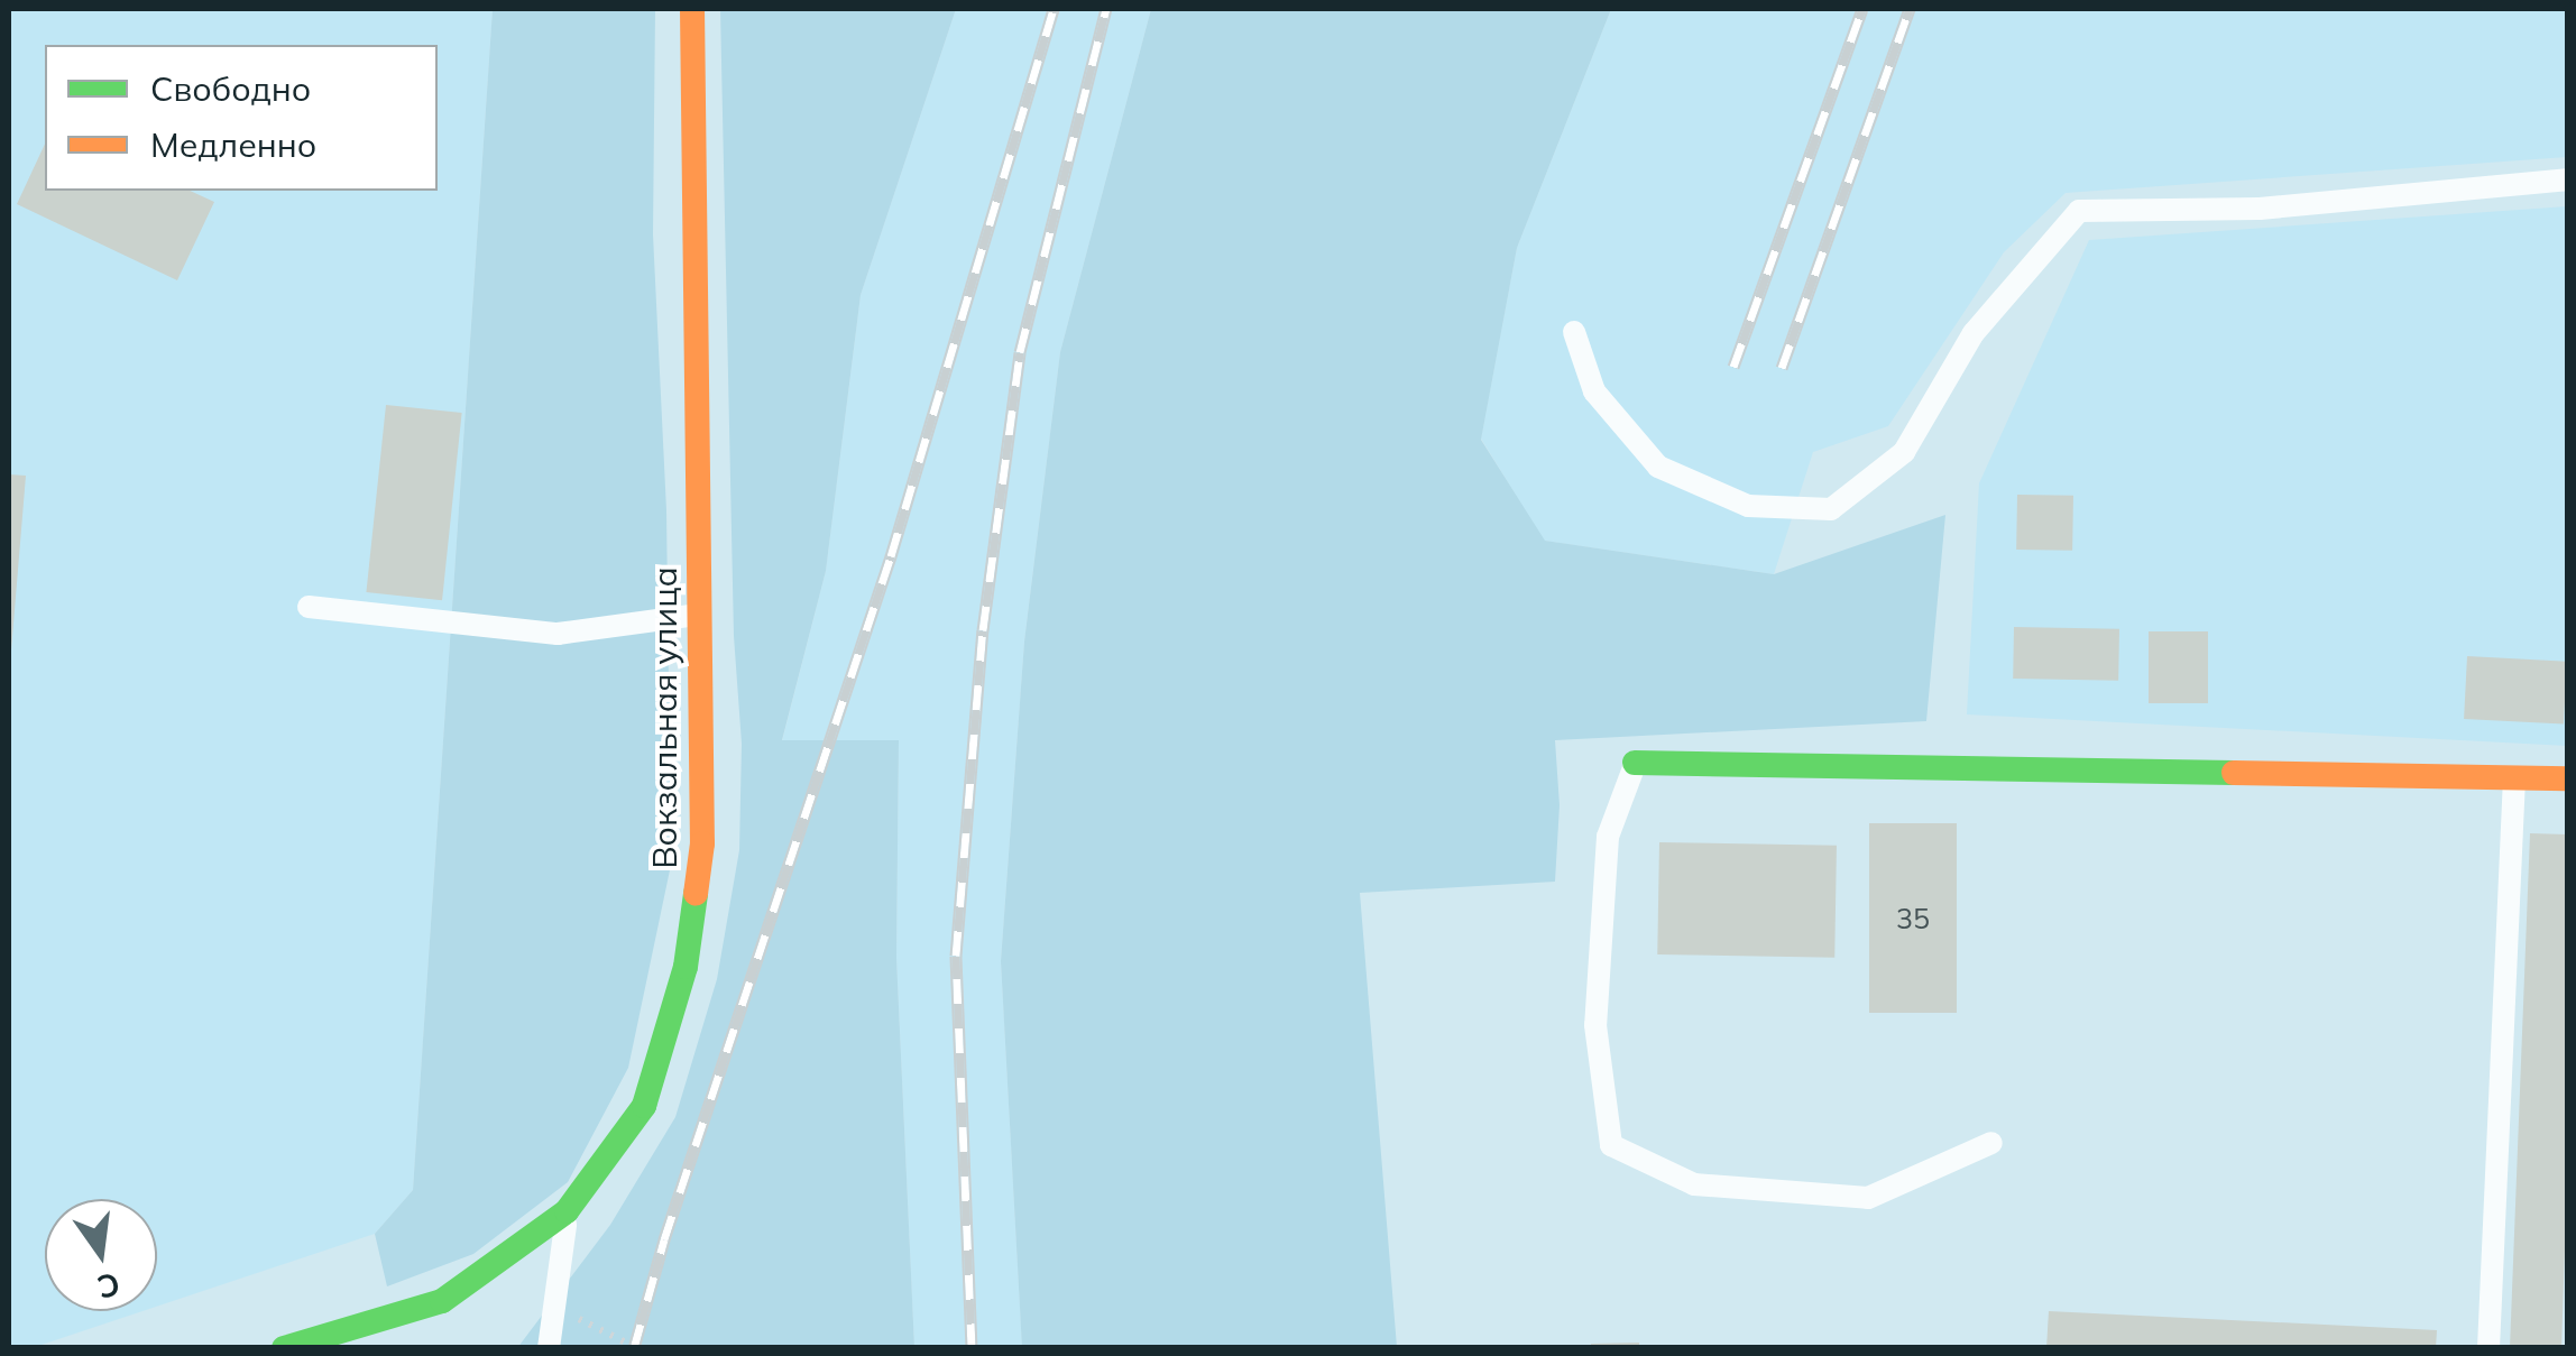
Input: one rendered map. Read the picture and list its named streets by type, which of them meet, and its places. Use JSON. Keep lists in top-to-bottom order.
{
  "streets": {
    "street": ["Вокзальная улица"]
  },
  "house_numbers": ["35"],
  "legend": ["Свободно", "Медленно"],
  "north": "bottom"
}
